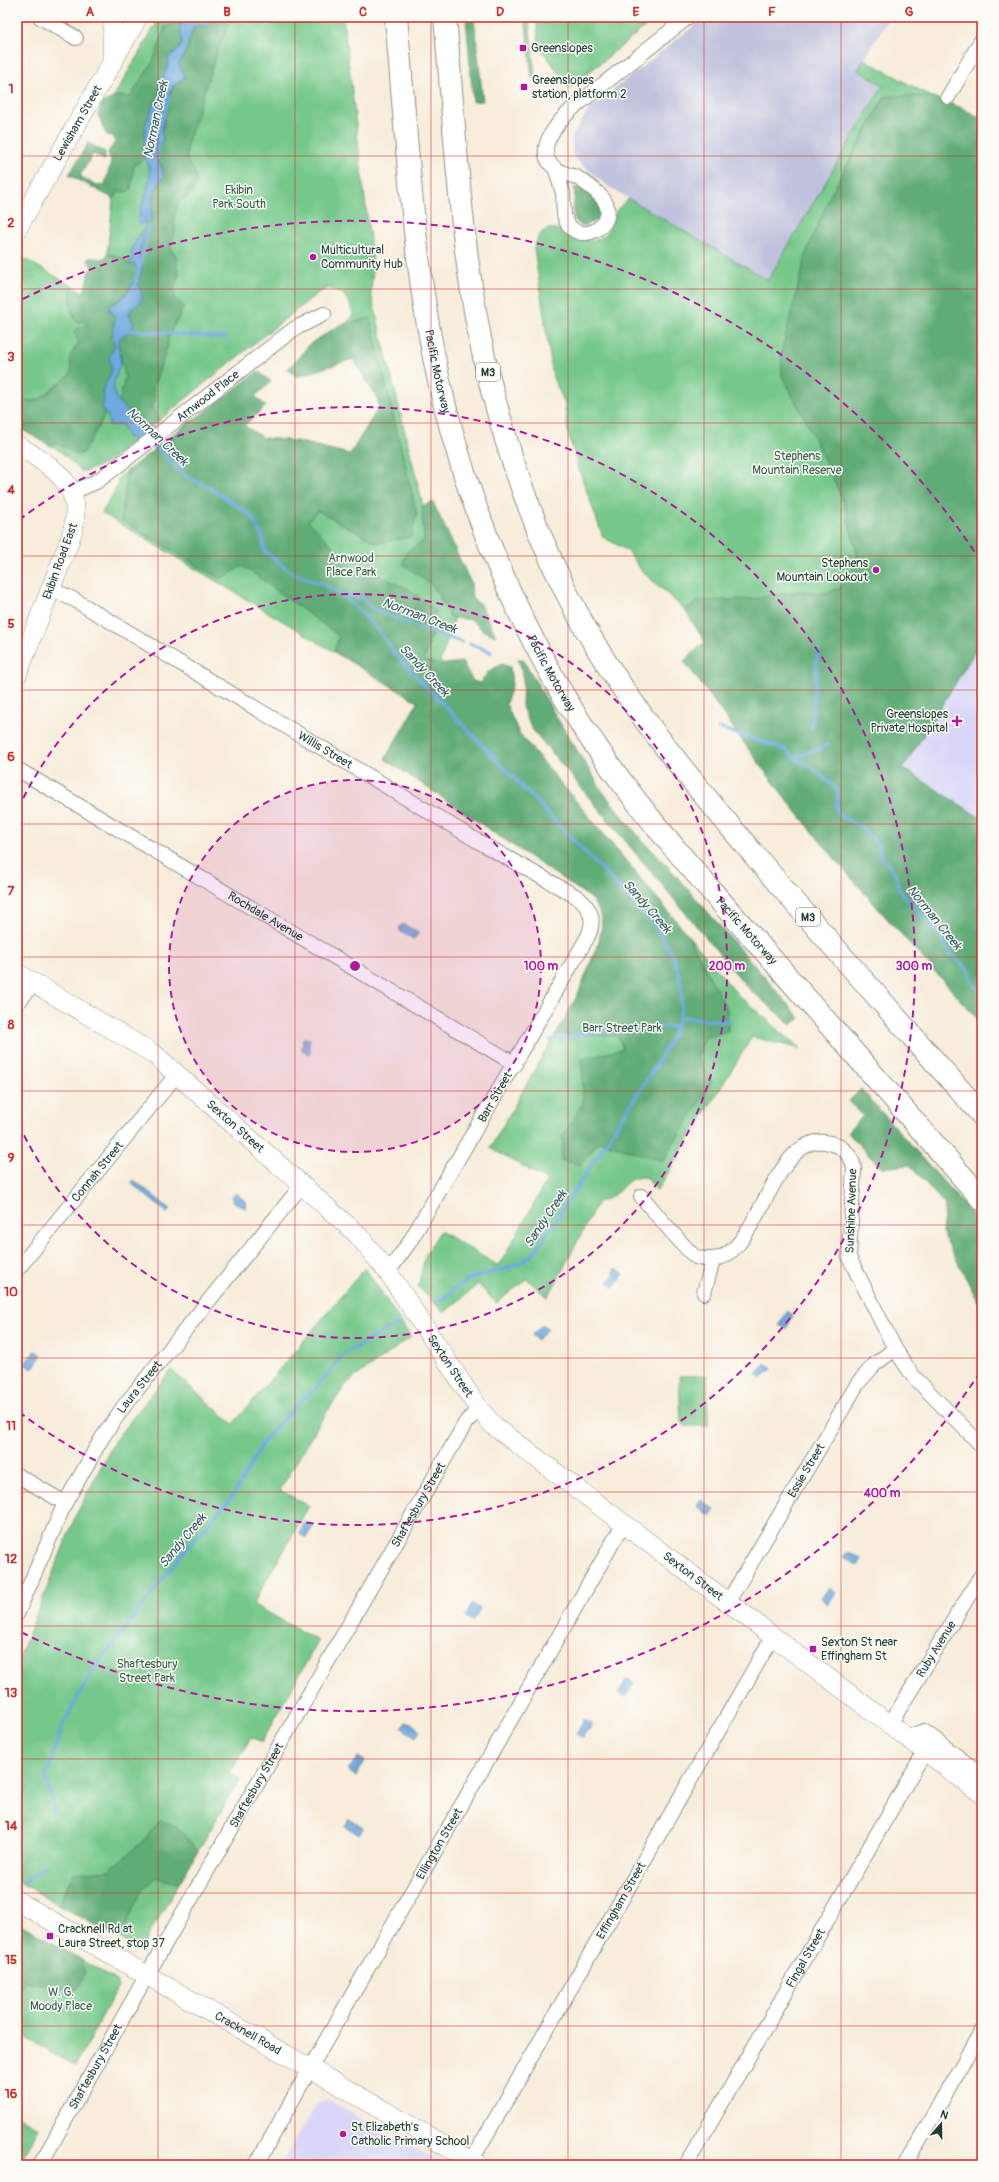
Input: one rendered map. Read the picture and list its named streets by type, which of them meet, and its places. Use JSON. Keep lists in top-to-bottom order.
{
  "streets": {
    "highway": ["Pacific Motorway", "M3"],
    "main road": [
      "Lewisham Street",
      "Ekibin Road East",
      "Sexton Street",
      "Cracknell Road"
    ],
    "street": [
      "Arnwood Place",
      "Willis Street",
      "Rochdale Avenue",
      "Barr Street",
      "Connah Street",
      "Sunshine Avenue",
      "Laura Street",
      "Essie Street",
      "Shaftesbury Street",
      "Ruby Avenue",
      "Ellington Street",
      "Effingham Street",
      "Fingal Street"
    ]
  },
  "crossings": [
    ["Arnwood Place", "Ekibin Road East"],
    ["Ekibin Road East", "Willis Street"],
    ["Willis Street", "Barr Street"],
    ["Rochdale Avenue", "Barr Street"],
    ["Barr Street", "Sexton Street"],
    ["Sexton Street", "Connah Street"],
    ["Sexton Street", "Laura Street"],
    ["Sexton Street", "Essie Street"],
    ["Sexton Street", "Shaftesbury Street"],
    ["Sexton Street", "Ruby Avenue"],
    ["Sexton Street", "Ellington Street"],
    ["Sexton Street", "Effingham Street"],
    ["Sexton Street", "Fingal Street"],
    ["Sunshine Avenue", "Essie Street"],
    ["Shaftesbury Street", "Cracknell Road"],
    ["Ellington Street", "Cracknell Road"],
    ["Effingham Street", "Cracknell Road"]
  ],
  "water": ["Norman Creek", "Sandy Creek"],
  "parks": [
    "Ekibin Park South",
    "Stephens Mountain Reserve",
    "Arnwood Place Park",
    "Barr Street Park",
    "Shaftesbury Street Park",
    "W. G. Moody Place"
  ],
  "places": {
    "transit": [
      "Greenslopes",
      "Greenslopes station, platform 2",
      "Sexton St near Effingham St",
      "Cracknell Rd at Laura Street, stop 37"
    ],
    "other": ["Multicultural Community Hub", "Stephens Mountain Lookout", "St Elizabeth's Catholic Primary School"],
    "health": ["Greenslopes Private Hospital"]
  },
  "north": "top",
  "grid": {
    "columns": [
      "A",
      "B",
      "C",
      "D",
      "E",
      "F",
      "G"
    ],
    "rows": [
      "1",
      "2",
      "3",
      "4",
      "5",
      "6",
      "7",
      "8",
      "9",
      "10",
      "11",
      "12",
      "13",
      "14",
      "15",
      "16"
    ]
  },
  "rings": [
    "100 m",
    "200 m",
    "300 m",
    "400 m"
  ]
}
